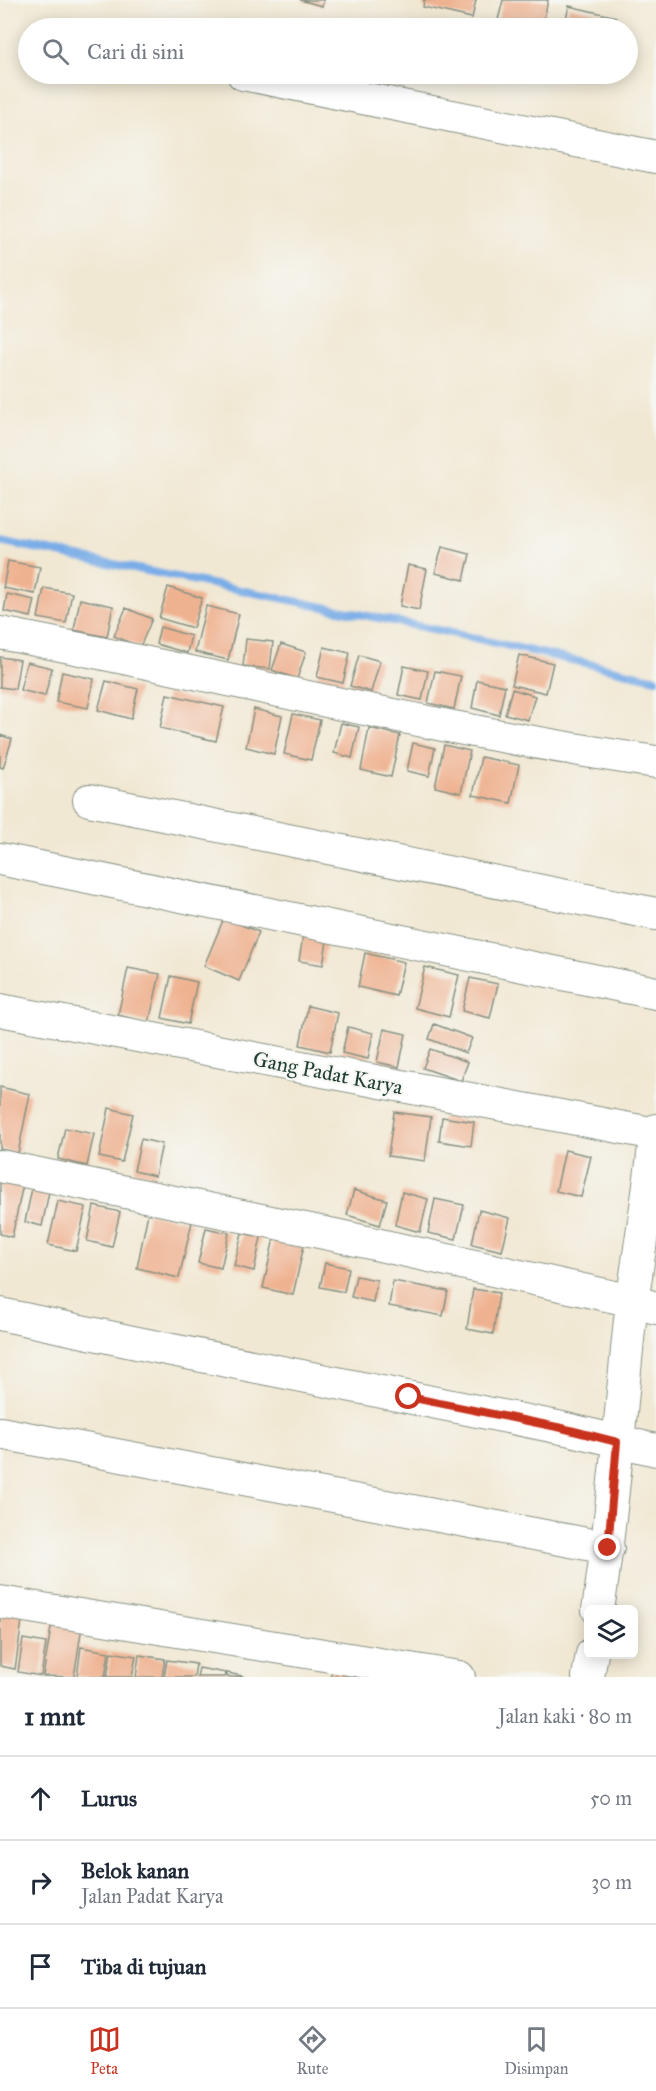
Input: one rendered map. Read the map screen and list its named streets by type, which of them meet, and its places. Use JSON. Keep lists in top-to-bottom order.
{
  "streets": {
    "street": ["Gang Padat Karya"]
  },
  "page": {
    "search": "Cari di sini",
    "heading": ["1 mnt", "Jalan kaki · 80 m"],
    "list": [
      ["Lurus", "50 m"],
      ["Belok kanan", "Jalan Padat Karya", "30 m"],
      "Tiba di tujuan"
    ],
    "nav": ["Peta", "Rute", "Disimpan"]
  }
}
